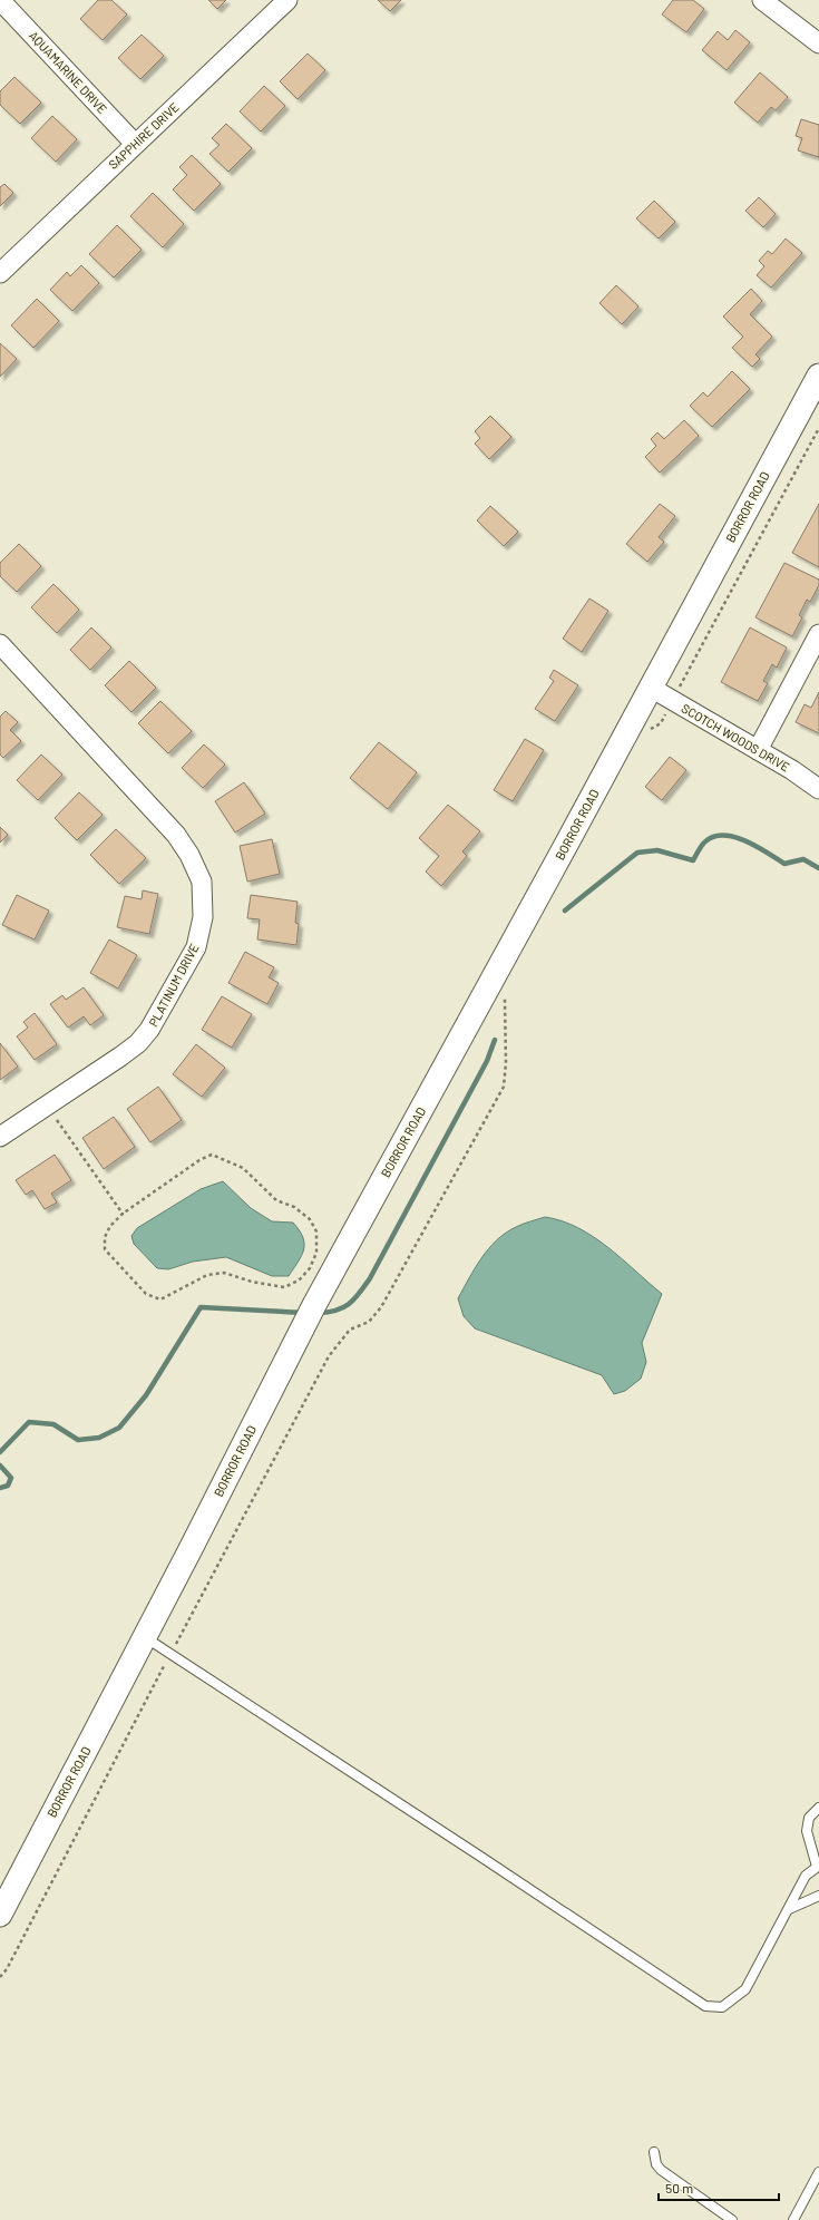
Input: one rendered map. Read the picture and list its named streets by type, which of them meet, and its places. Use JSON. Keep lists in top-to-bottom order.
{
  "streets": {
    "street": [
      "AQUAMARINE DRIVE",
      "SAPPHIRE DRIVE",
      "BORROR ROAD",
      "SCOTCH WOODS DRIVE",
      "PLATINUM DRIVE"
    ]
  },
  "crossings": [
    ["AQUAMARINE DRIVE", "SAPPHIRE DRIVE"],
    ["BORROR ROAD", "SCOTCH WOODS DRIVE"]
  ],
  "scale_bar": "50 m"
}
